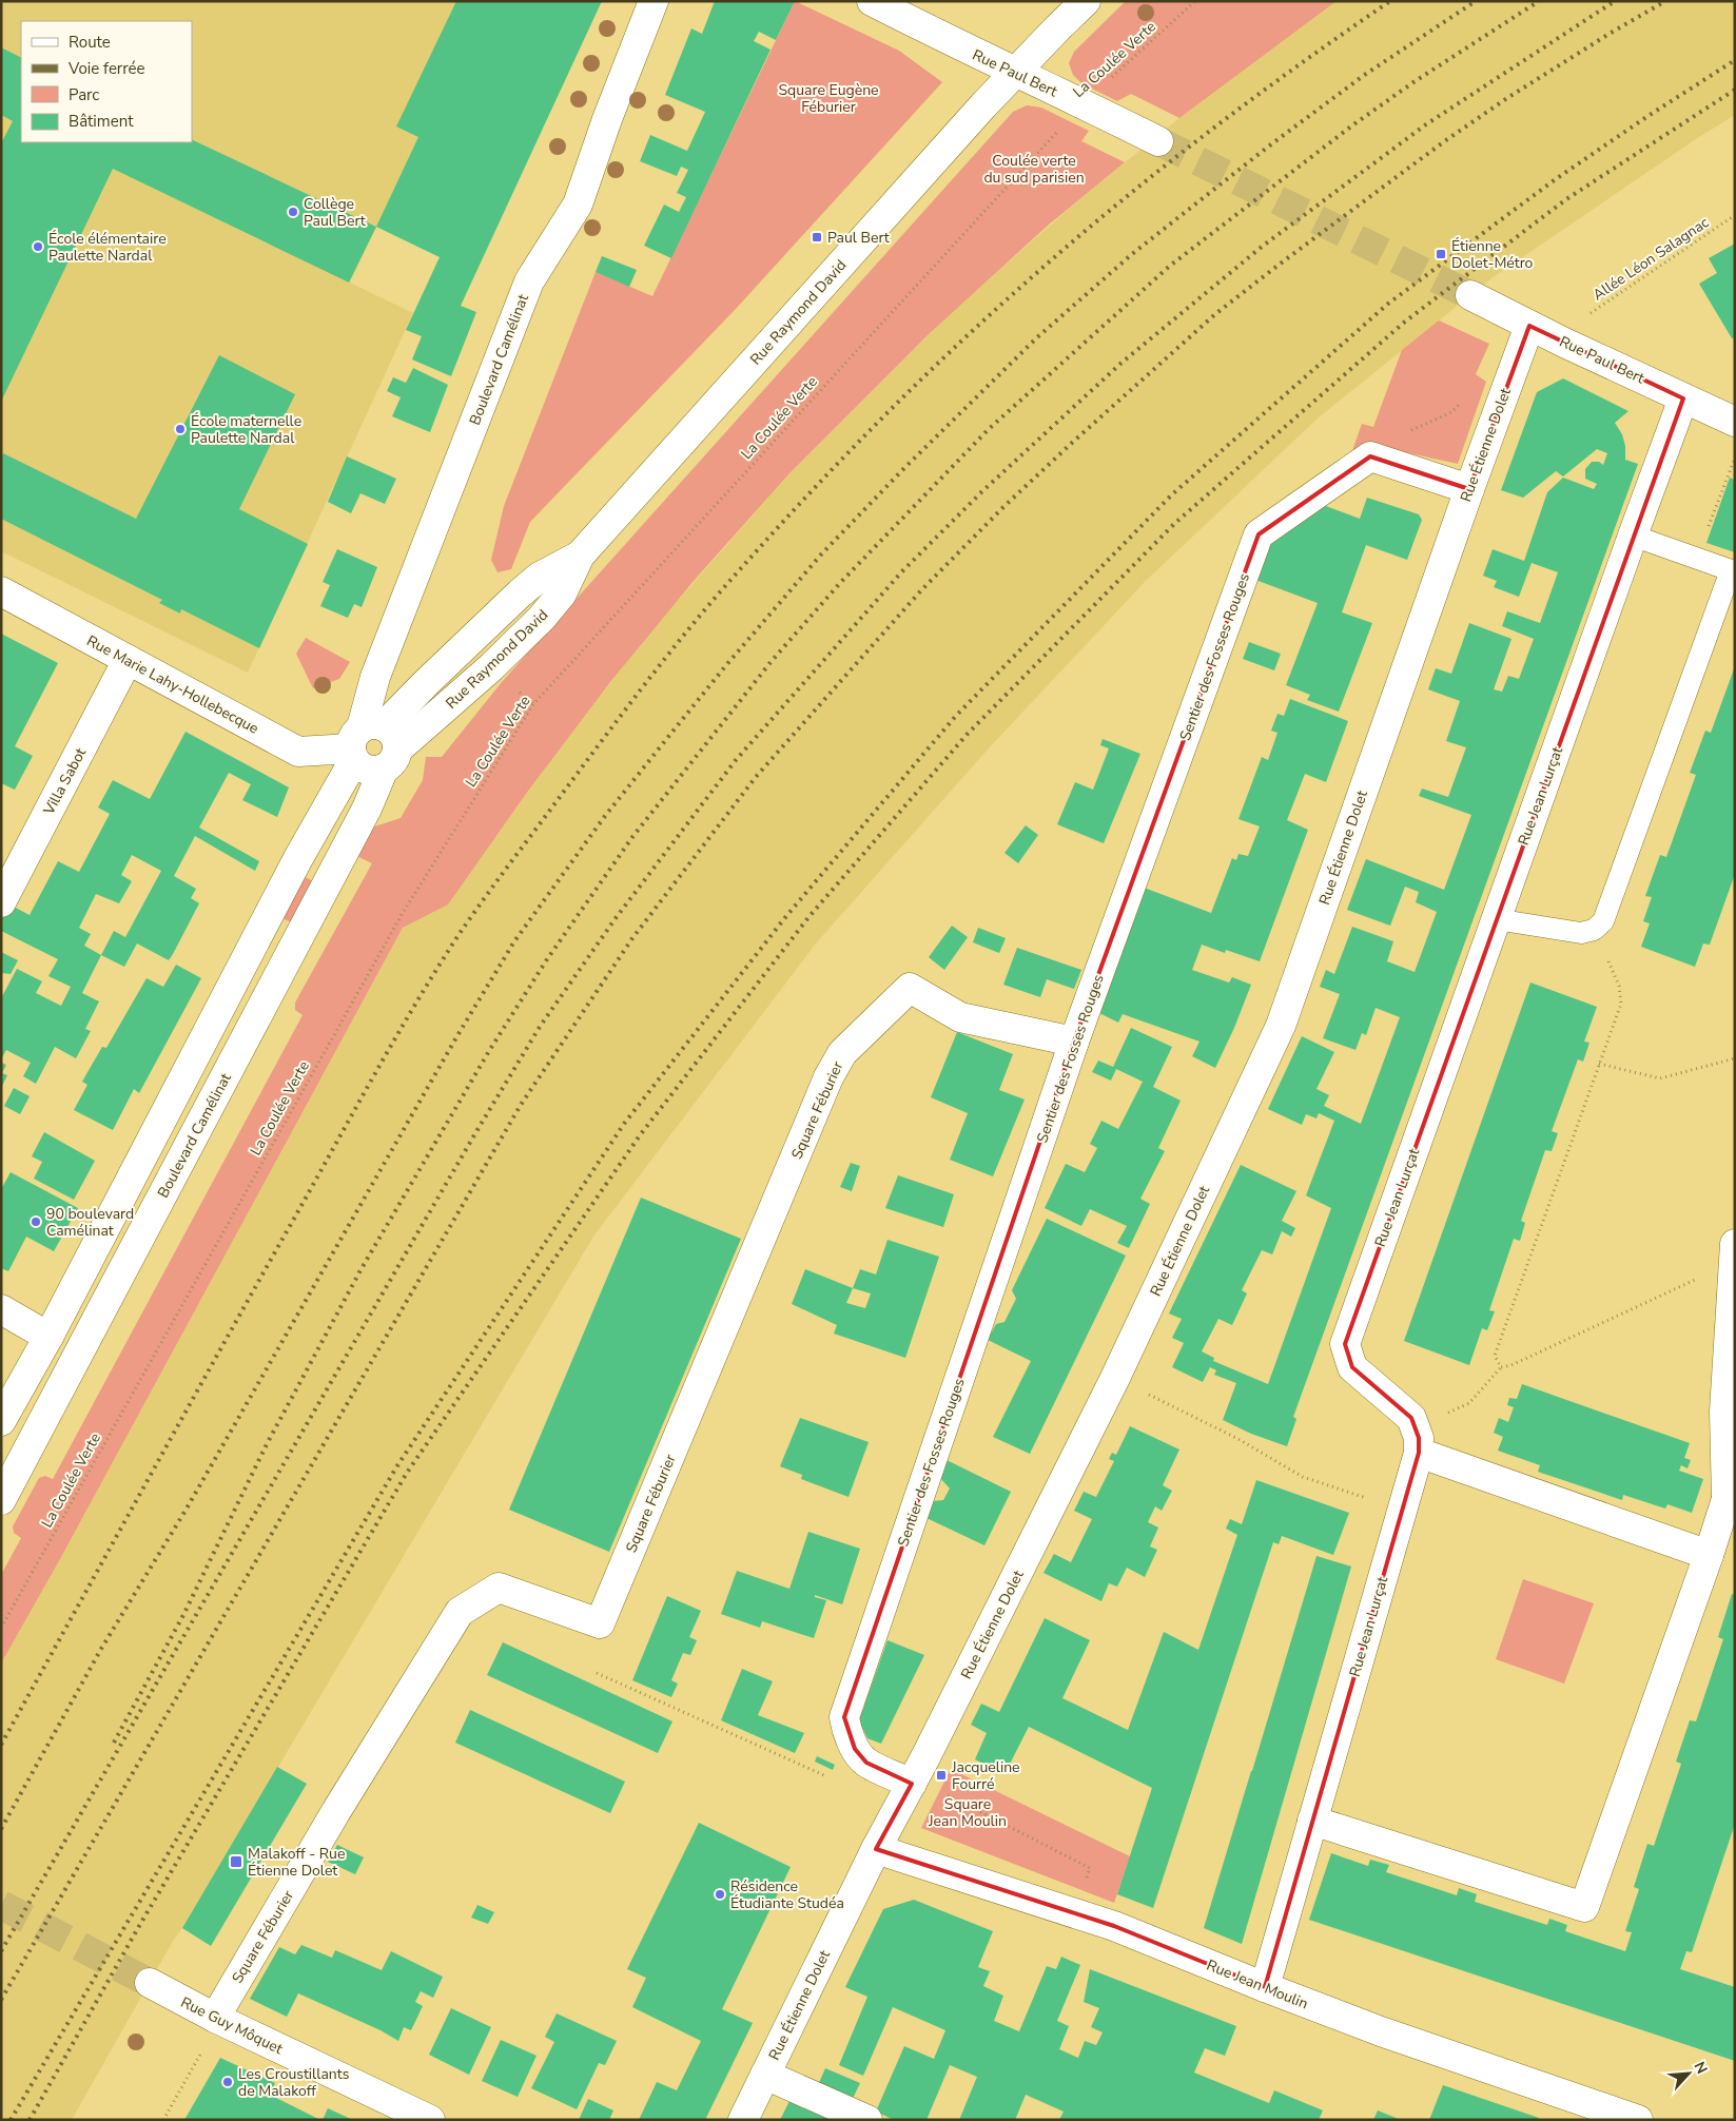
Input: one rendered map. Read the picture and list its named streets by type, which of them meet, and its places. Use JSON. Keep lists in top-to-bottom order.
{
  "streets": {
    "street": [
      "Rue Paul Bert",
      "Rue Raymond David",
      "Boulevard Camélinat",
      "Rue Étienne Dolet",
      "Sentier des Fosses Rouges",
      "Rue Marie Lahy-Hollebecque",
      "Villa Sabot",
      "Rue Jean Lurçat",
      "Square Féburier",
      "Rue Jean Moulin",
      "Rue Guy Môquet"
    ],
    "path": ["La Coulée Verte", "Allée Léon Salagnac"]
  },
  "crossings": [
    ["La Coulée Verte", "Rue Paul Bert"],
    ["Rue Paul Bert", "Rue Raymond David"],
    ["Rue Paul Bert", "Rue Étienne Dolet"],
    ["Rue Paul Bert", "Rue Jean Lurçat"],
    ["Rue Raymond David", "Boulevard Camélinat"],
    ["Rue Raymond David", "Rue Marie Lahy-Hollebecque"],
    ["Boulevard Camélinat", "Rue Marie Lahy-Hollebecque"],
    ["Rue Étienne Dolet", "Sentier des Fosses Rouges"],
    ["Rue Étienne Dolet", "Rue Jean Moulin"],
    ["Sentier des Fosses Rouges", "Square Féburier"],
    ["Rue Marie Lahy-Hollebecque", "Villa Sabot"],
    ["Rue Jean Lurçat", "Rue Jean Moulin"],
    ["Square Féburier", "Rue Guy Môquet"]
  ],
  "parks": ["Square Eugène Féburier", "Coulée verte du sud parisien", "Square Jean Moulin"],
  "places": {
    "other": [
      "Collège Paul Bert",
      "École élémentaire Paulette Nardal",
      "École maternelle Paulette Nardal",
      "90 boulevard Camélinat",
      "Résidence Étudiante Studéa",
      "Les Croustillants de Malakoff"
    ],
    "transit": [
      "Paul Bert",
      "Étienne Dolet-Métro",
      "Jacqueline Fourré",
      "Malakoff - Rue Étienne Dolet"
    ]
  },
  "legend": [
    "Route",
    "Voie ferrée",
    "Parc",
    "Bâtiment"
  ],
  "north": "top right"
}
